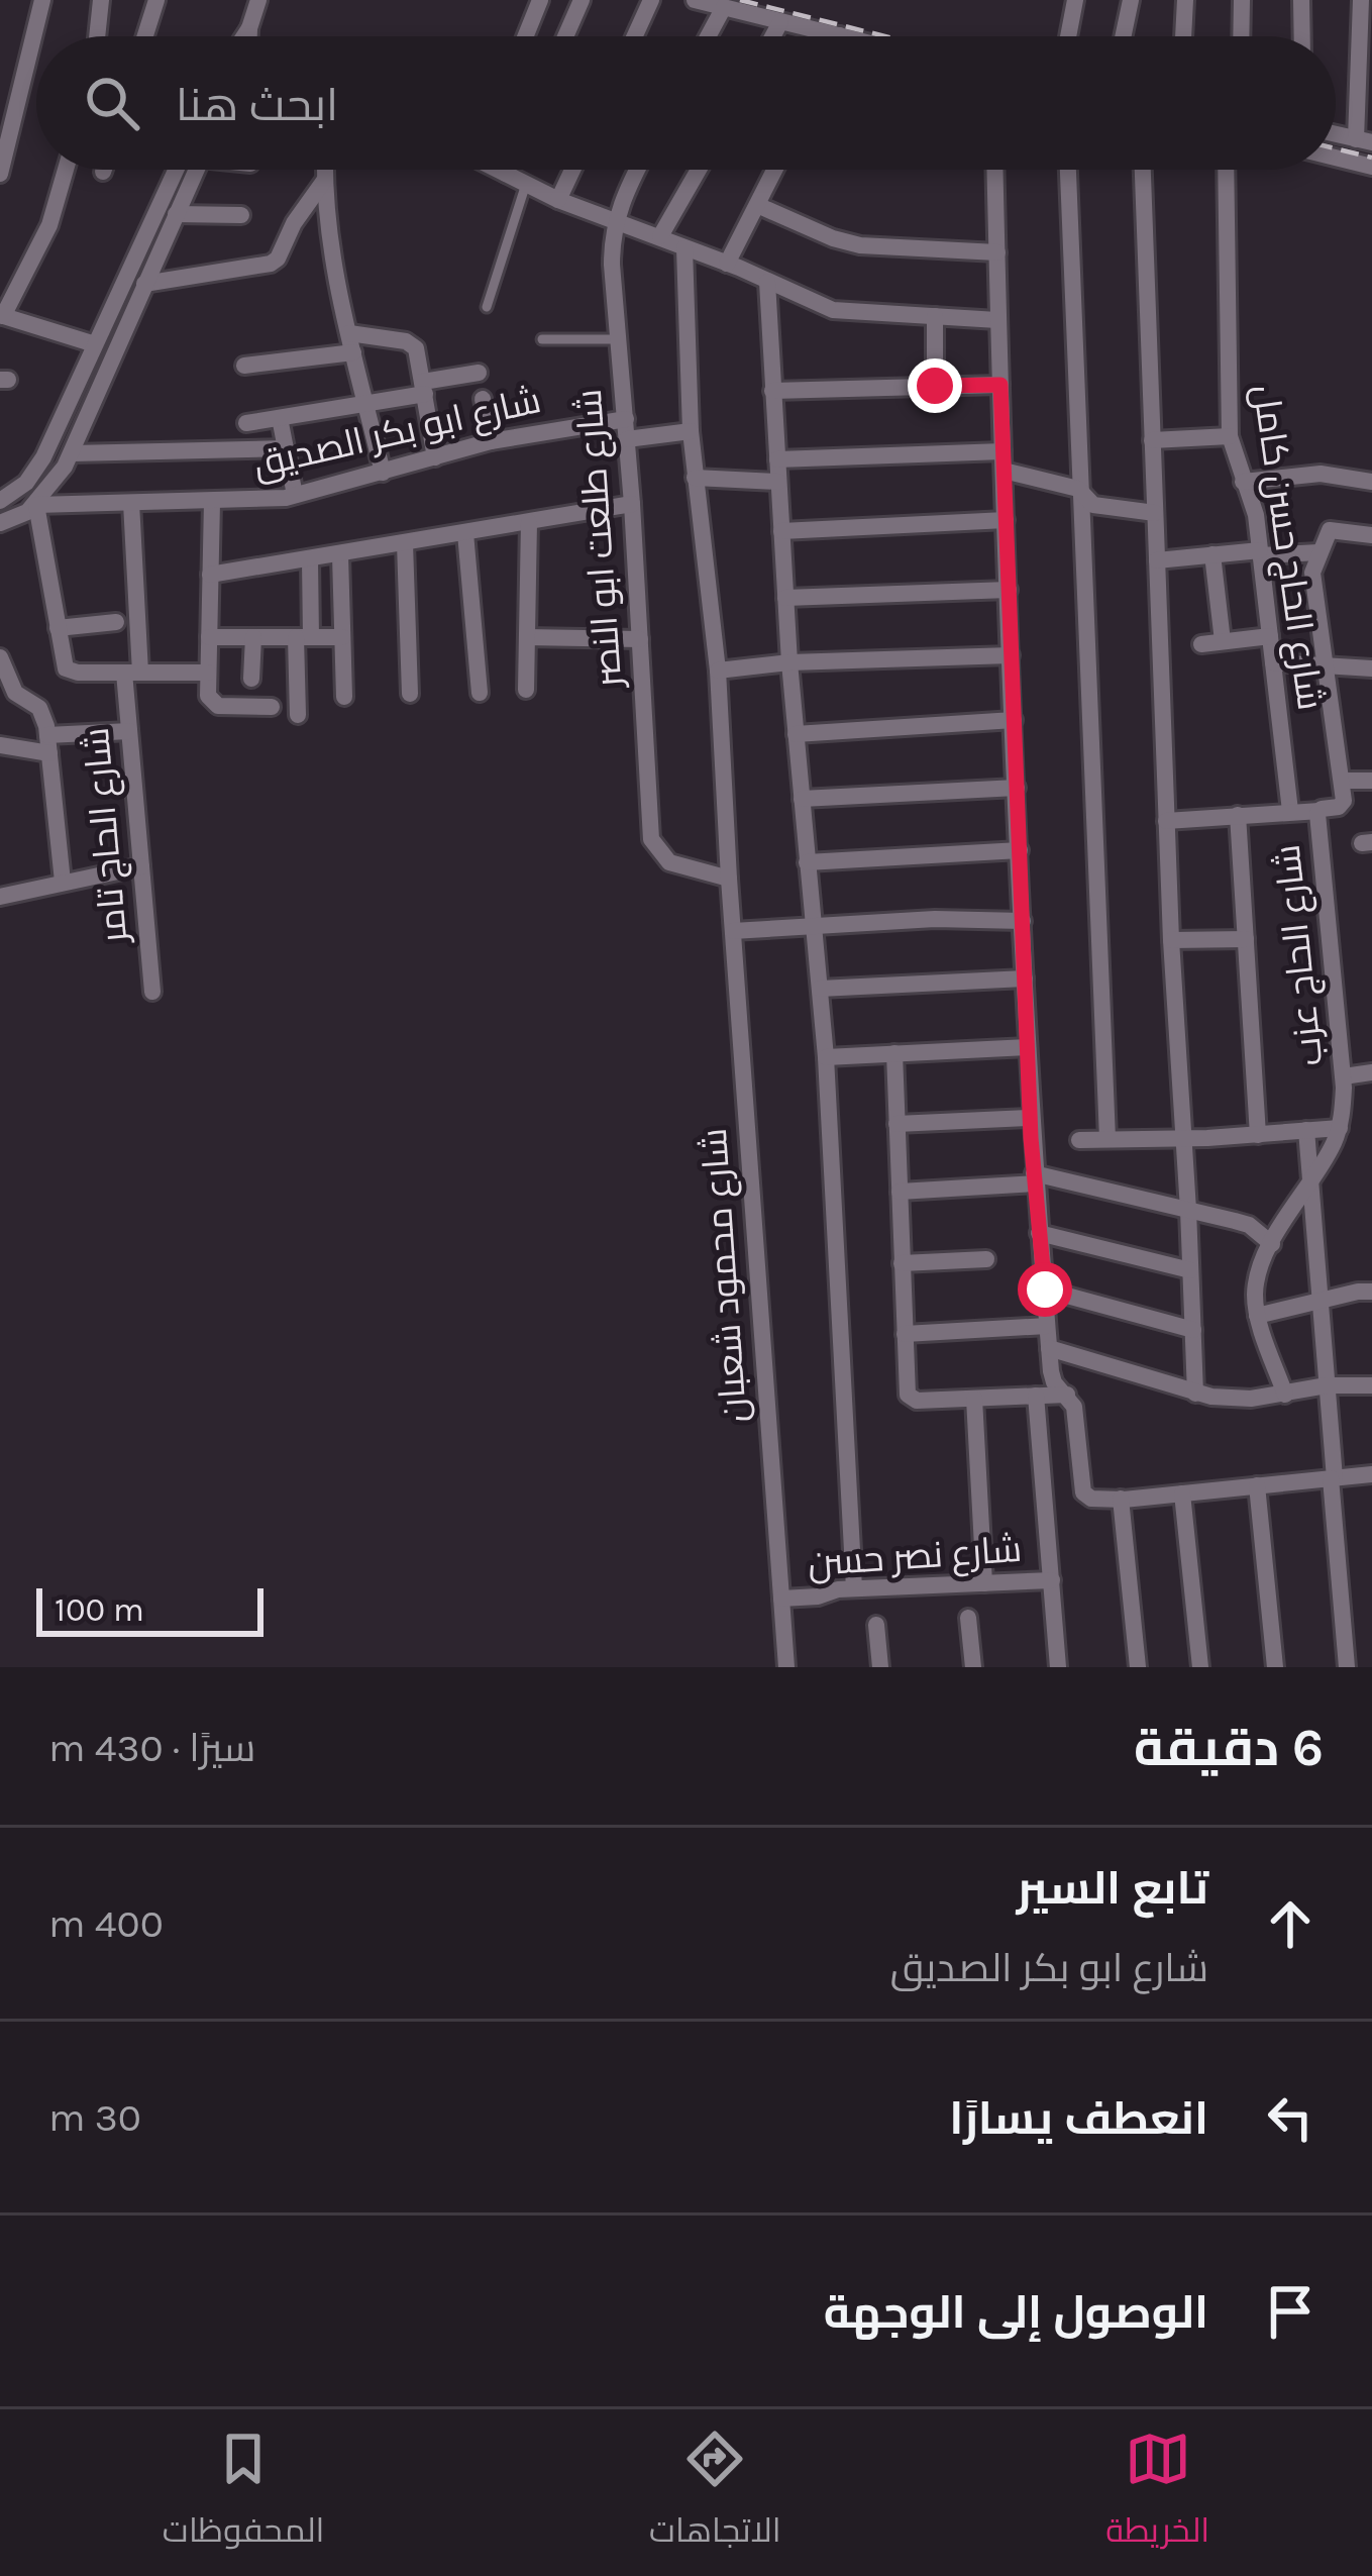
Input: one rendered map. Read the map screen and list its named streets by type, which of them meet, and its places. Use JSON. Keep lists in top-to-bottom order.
{
  "streets": {
    "street": [
      "شارع ابو بكر الصديق",
      "شارع طلعت ابو النصر",
      "شارع الحاج حسن كامل",
      "شارع الحاج تامر",
      "شارع الحاج عزب",
      "شارع محمود شعبان",
      "شارع نصر حسن"
    ]
  },
  "crossings": [
    ["شارع ابو بكر الصديق", "شارع طلعت ابو النصر"],
    ["شارع ابو بكر الصديق", "شارع الحاج تامر"],
    ["شارع طلعت ابو النصر", "شارع محمود شعبان"],
    ["شارع محمود شعبان", "شارع نصر حسن"]
  ],
  "scale_bar": "100 m",
  "page": {
    "search": "ابحث هنا",
    "scale": "100 m",
    "heading": ["6 دقيقة", "سيرًا · 430 m"],
    "list": [
      ["تابع السير", "شارع ابو بكر الصديق", "400 m"],
      ["انعطف يسارًا", "30 m"],
      "الوصول إلى الوجهة"
    ],
    "nav": ["الخريطة", "الاتجاهات", "المحفوظات"]
  }
}
